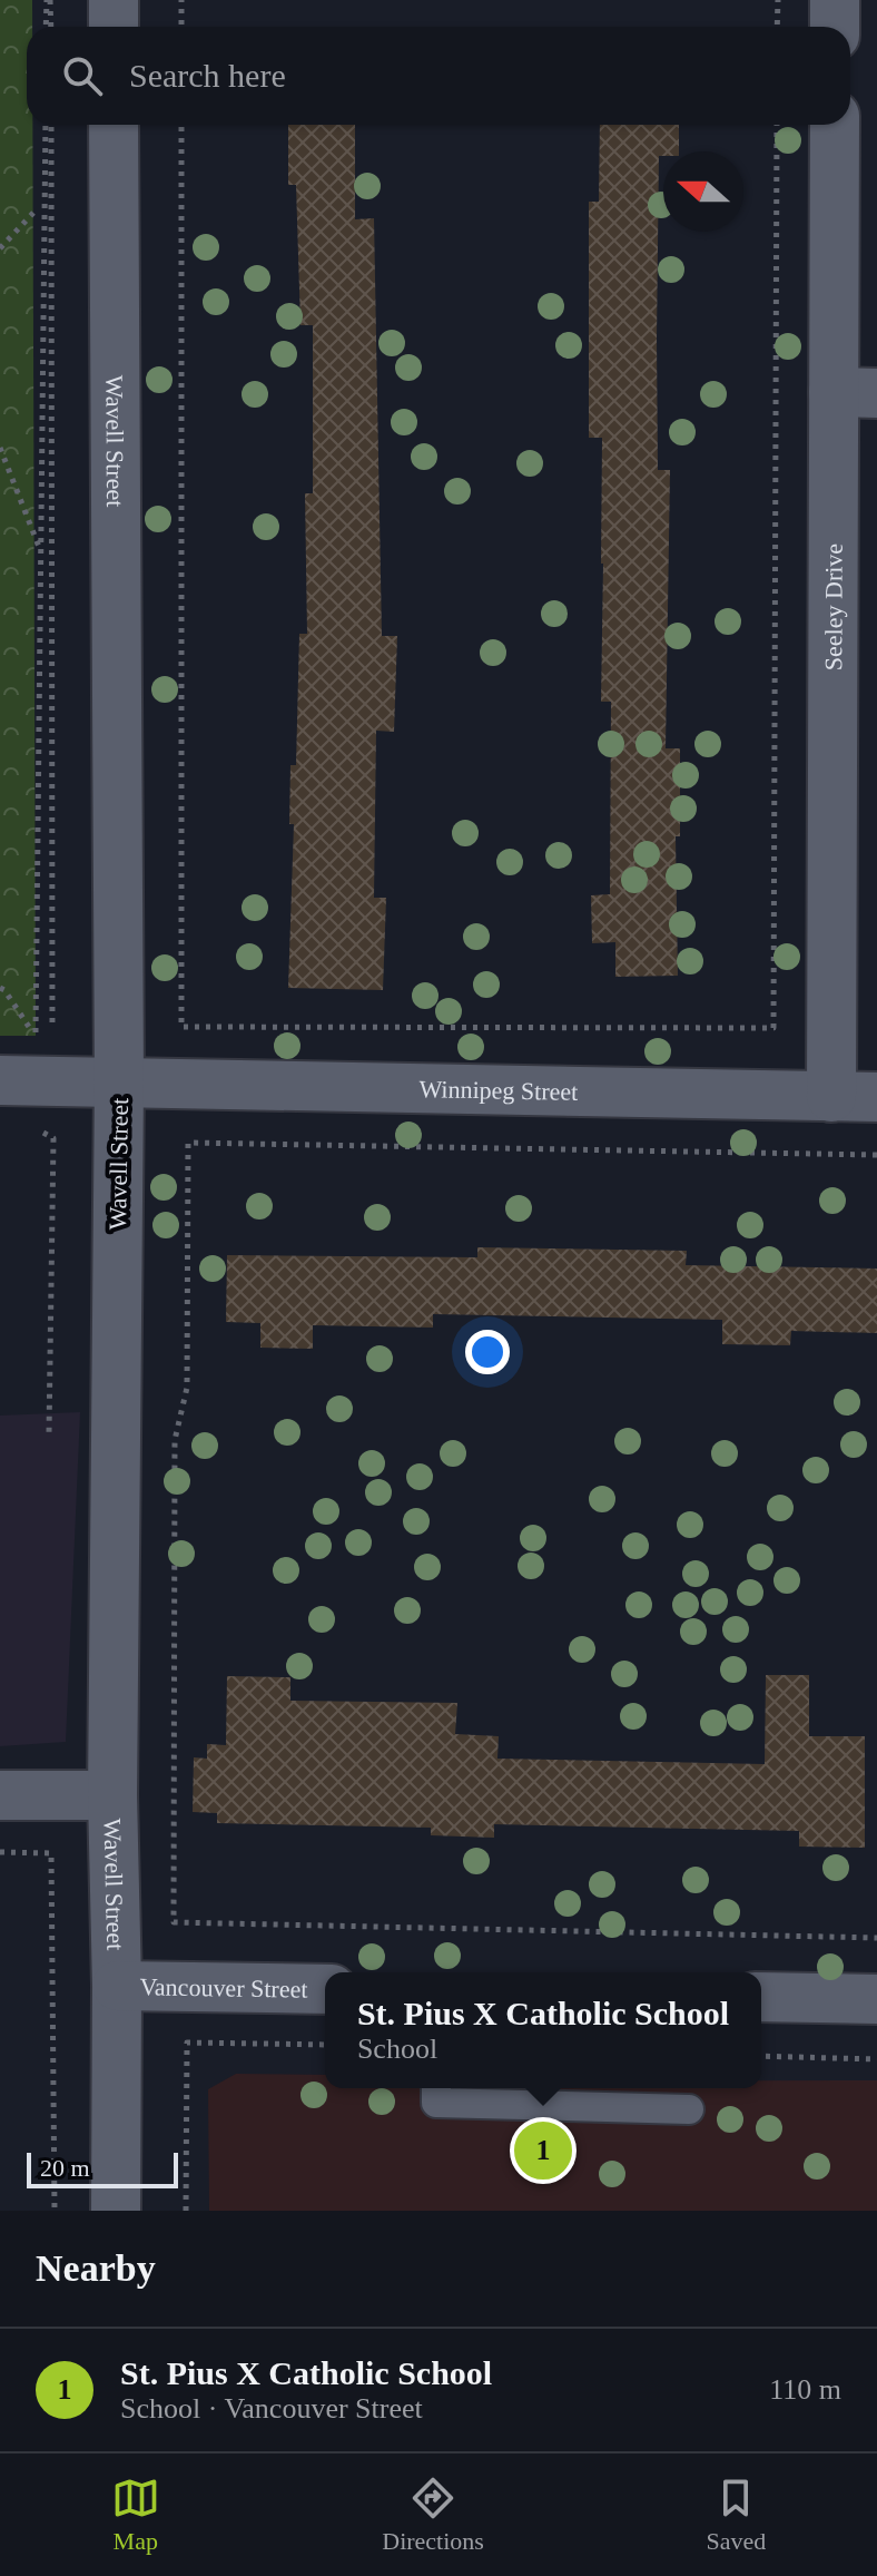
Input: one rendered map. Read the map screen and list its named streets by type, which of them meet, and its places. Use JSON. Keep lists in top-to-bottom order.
{
  "streets": {
    "street": [
      "Wavell Street",
      "Seeley Drive",
      "Winnipeg Street",
      "Vancouver Street"
    ]
  },
  "crossings": [
    ["Wavell Street", "Winnipeg Street"],
    ["Wavell Street", "Vancouver Street"],
    ["Seeley Drive", "Winnipeg Street"]
  ],
  "scale_bar": "20 m",
  "north": "left",
  "page": {
    "search": "Search here",
    "popup": ["St. Pius X Catholic School", "School"],
    "pins": "1",
    "scale": "20 m",
    "heading": "Nearby",
    "list": [
      {
        "mark": "1",
        "name": "St. Pius X Catholic School",
        "note": "School · Vancouver Street",
        "value": "110 m"
      }
    ],
    "nav": ["Map", "Directions", "Saved"]
  }
}
